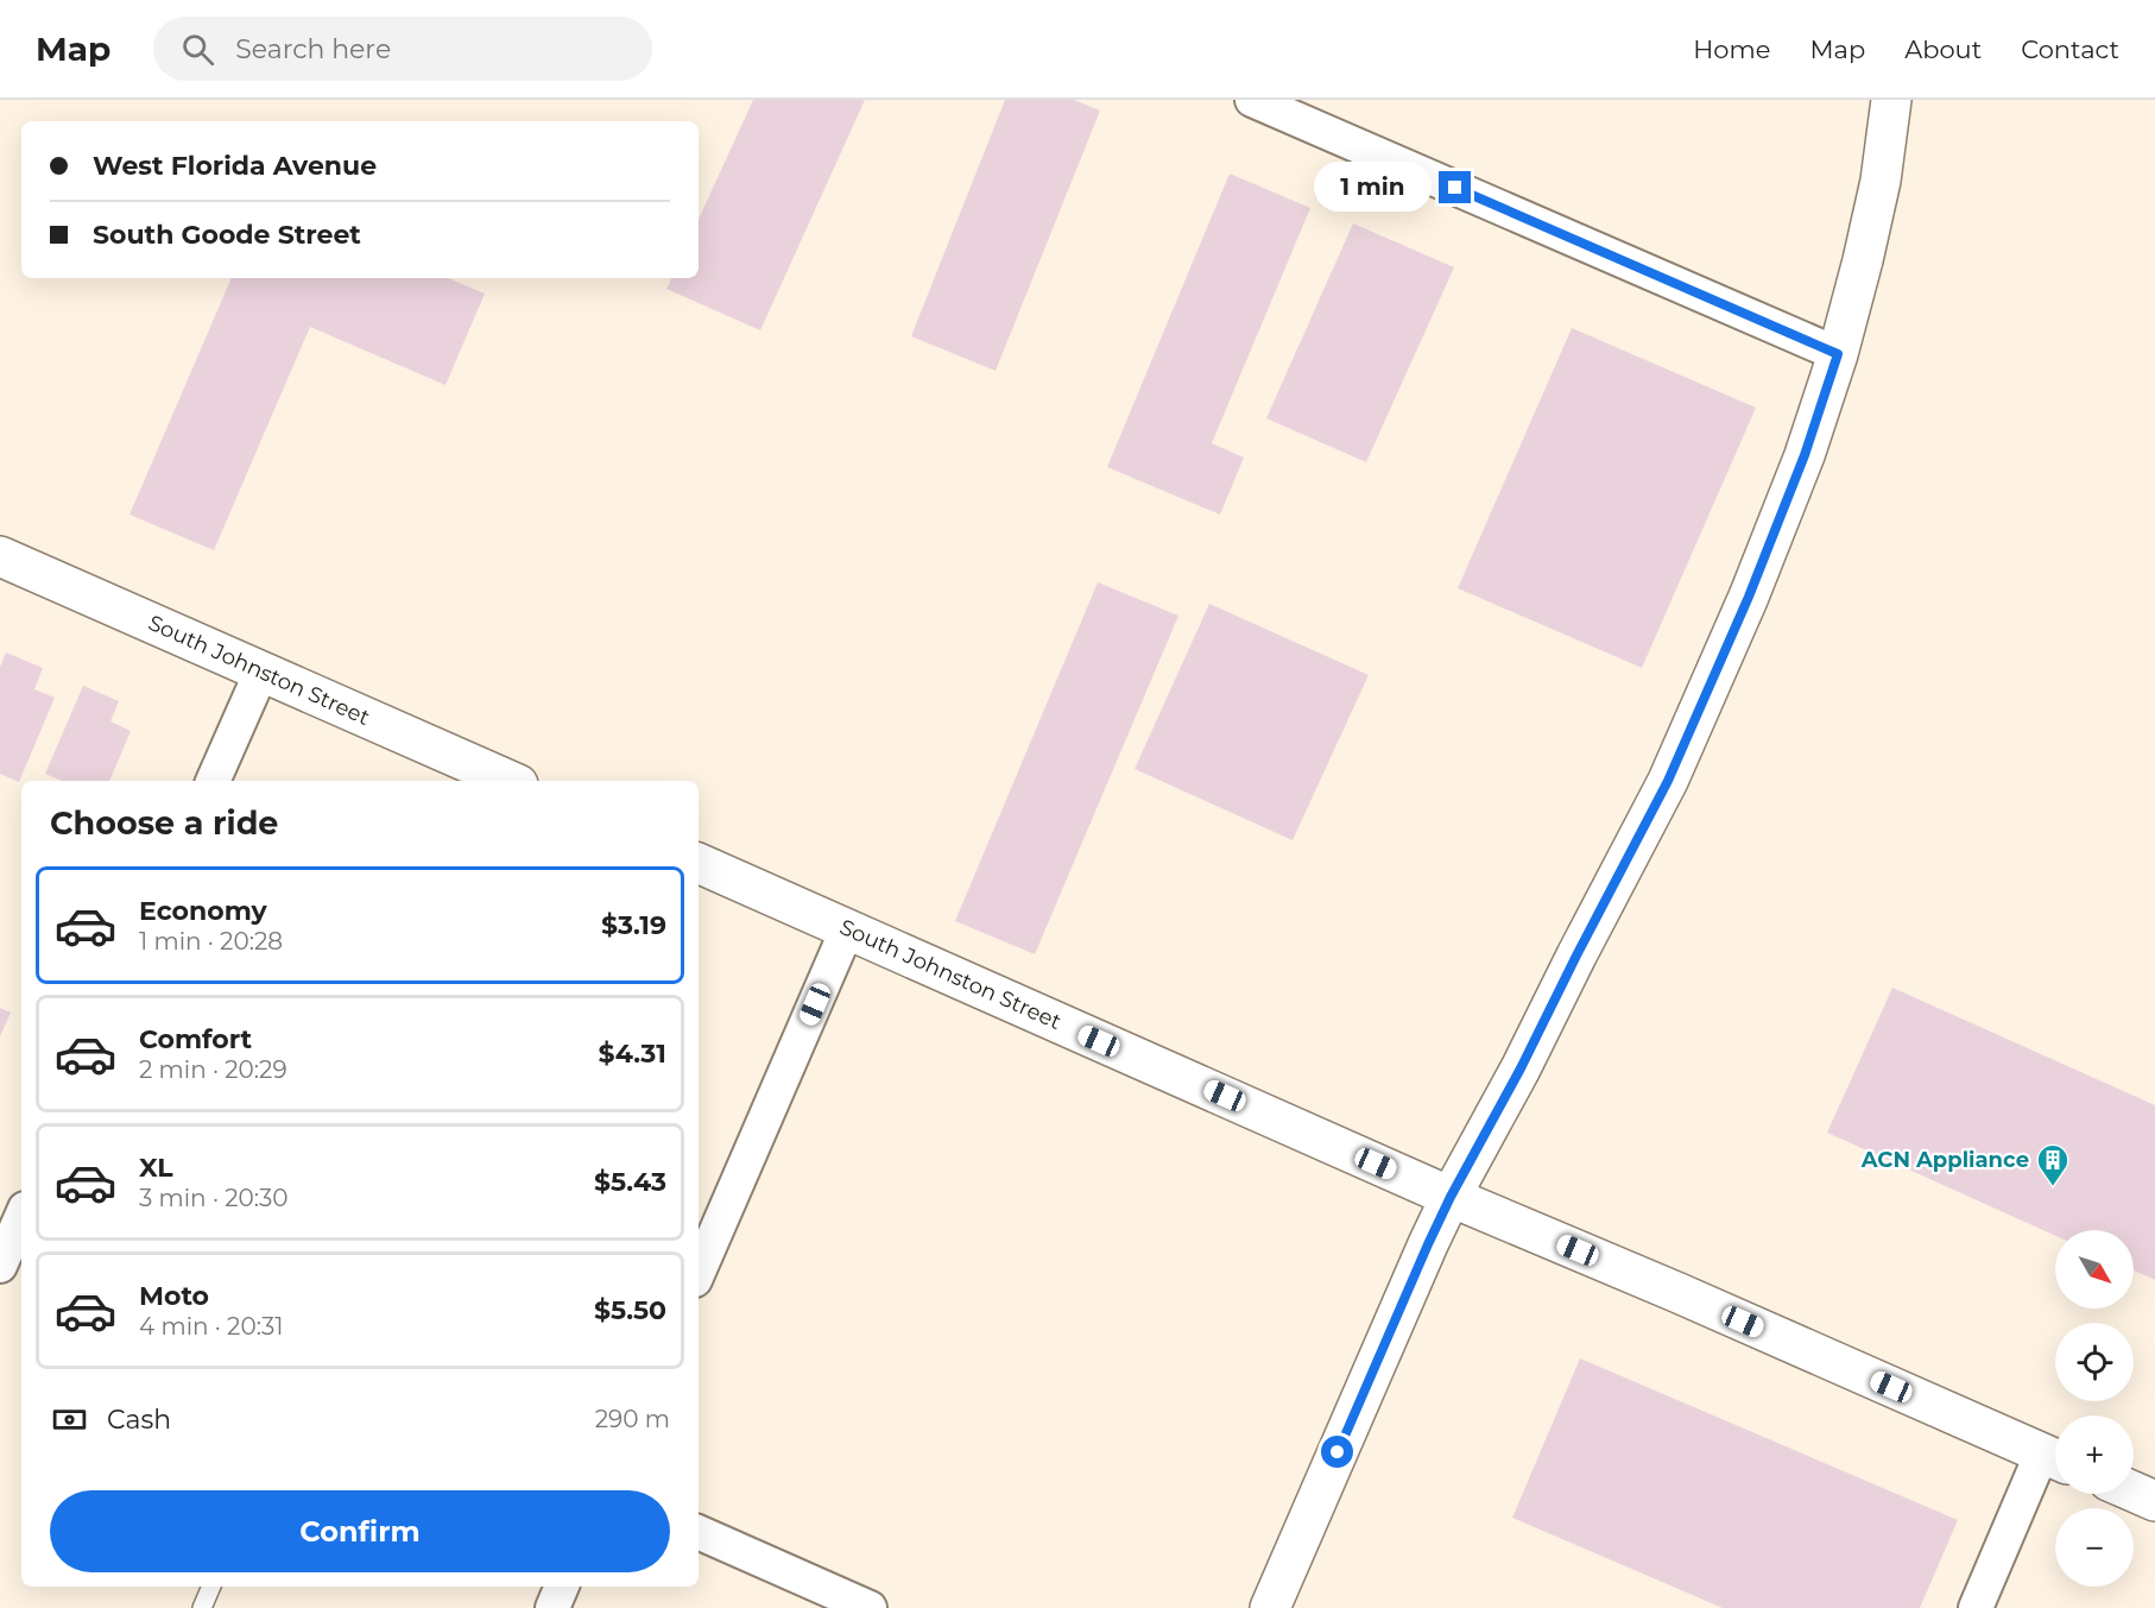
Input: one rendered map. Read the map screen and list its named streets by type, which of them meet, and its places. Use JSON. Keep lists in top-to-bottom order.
{
  "streets": {
    "street": ["South Johnston Street"]
  },
  "places": {
    "building": ["ACN Appliance"]
  },
  "north": "bottom right",
  "page": {
    "header": "Map",
    "search": "Search here",
    "nav": [
      "Home",
      "Map",
      "About",
      "Contact"
    ],
    "banner": ["West Florida Avenue", "South Goode Street"],
    "bubble": "1 min",
    "heading": "Choose a ride",
    "list": [
      {
        "name": "Economy",
        "note": "1 min · 20:28",
        "value": "$3.19"
      },
      {
        "name": "Comfort",
        "note": "2 min · 20:29",
        "value": "$4.31"
      },
      {
        "name": "XL",
        "note": "3 min · 20:30",
        "value": "$5.43"
      },
      {
        "name": "Moto",
        "note": "4 min · 20:31",
        "value": "$5.50"
      }
    ],
    "map_buttons": ["+", "−"],
    "pay": ["Cash", "290 m"],
    "buttons": "Confirm"
  }
}
